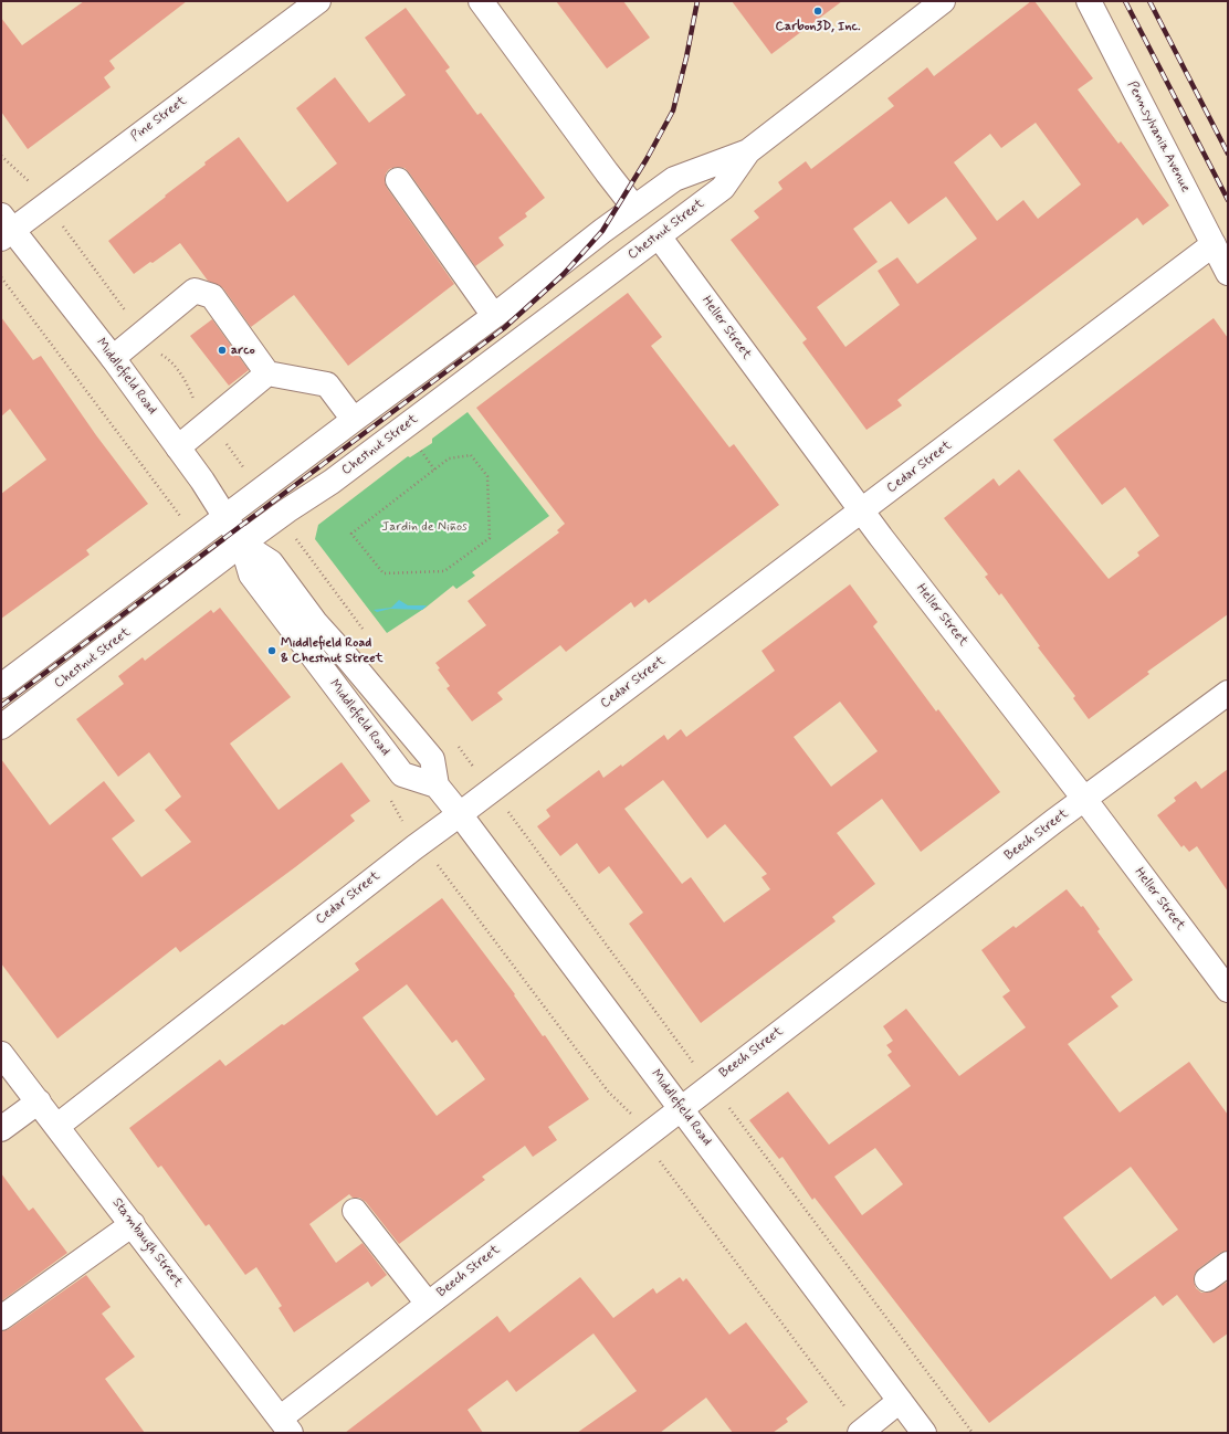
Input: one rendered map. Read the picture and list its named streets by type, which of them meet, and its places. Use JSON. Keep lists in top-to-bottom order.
{
  "streets": {
    "street": [
      "Pine Street",
      "Pennsylvania Avenue",
      "Chestnut Street",
      "Heller Street",
      "Middlefield Road",
      "Cedar Street",
      "Beech Street",
      "Stambaugh Street"
    ]
  },
  "crossings": [
    ["Pine Street", "Middlefield Road"],
    ["Pennsylvania Avenue", "Cedar Street"],
    ["Chestnut Street", "Heller Street"],
    ["Chestnut Street", "Middlefield Road"],
    ["Heller Street", "Cedar Street"],
    ["Heller Street", "Beech Street"],
    ["Middlefield Road", "Cedar Street"],
    ["Middlefield Road", "Beech Street"],
    ["Cedar Street", "Stambaugh Street"],
    ["Beech Street", "Stambaugh Street"]
  ],
  "parks": ["Jardin de Niños"],
  "places": ["Carbon3D, Inc.", "arco", "Middlefield Road & Chestnut Street"]
}
